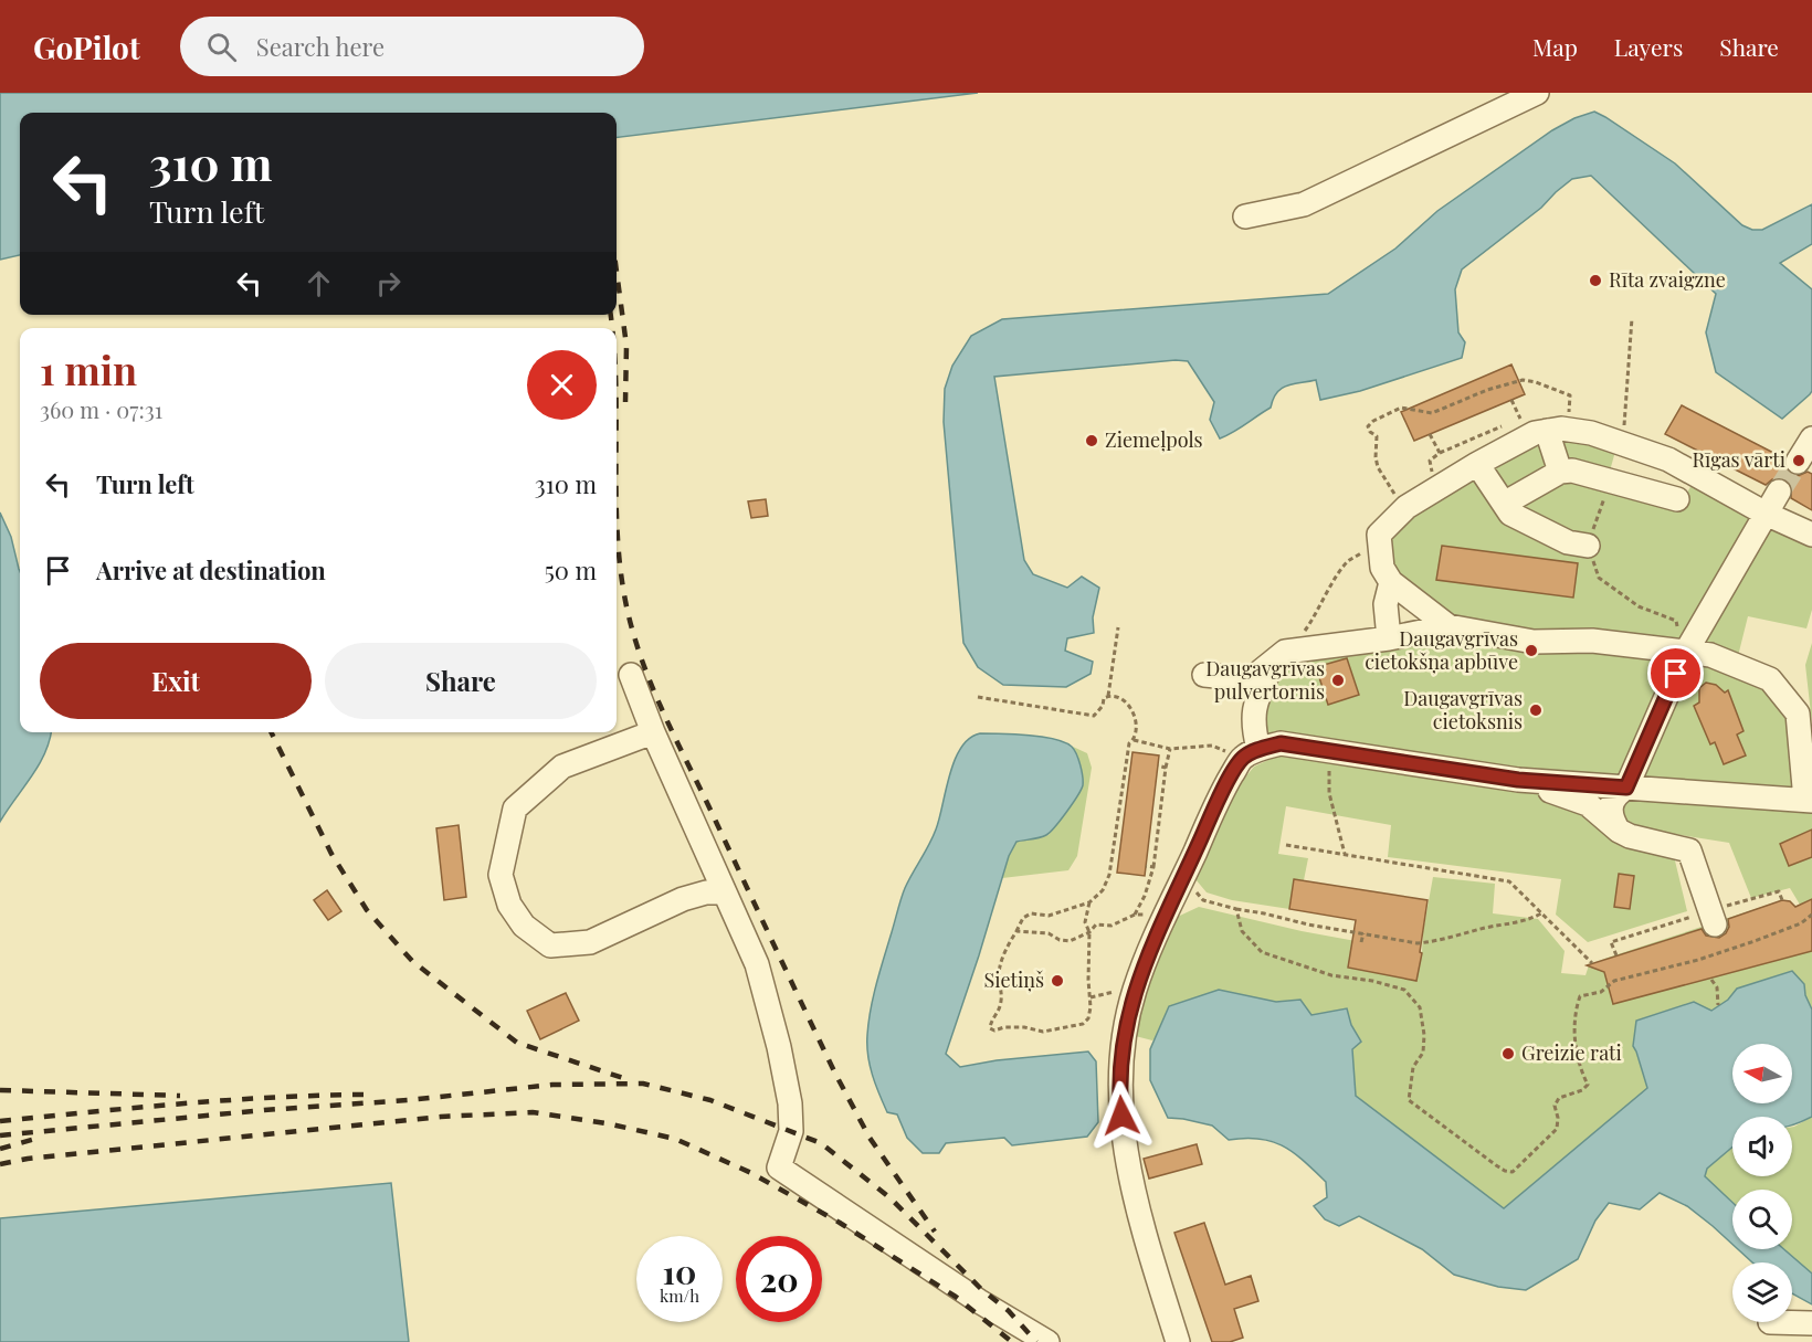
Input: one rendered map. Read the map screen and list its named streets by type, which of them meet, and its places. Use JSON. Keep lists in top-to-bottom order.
{
  "places": [
    "Rīta zvaigzne",
    "Ziemeļpols",
    "Rīgas vārti",
    "Daugavgrīvas cietokšņa apbūve",
    "Daugavgrīvas pulvertornis",
    "Daugavgrīvas cietoksnis",
    "Sietiņš",
    "Greizie rati"
  ],
  "north": "left",
  "page": {
    "header": "GoPilot",
    "search": "Search here",
    "nav": ["Map", "Layers", "Share"],
    "turn": ["310 m", "Turn left"],
    "heading": ["1 min", "360 m · 07:31"],
    "list": [
      {
        "name": "Turn left",
        "value": "310 m"
      },
      {
        "name": "Arrive at destination",
        "value": "50 m"
      }
    ],
    "buttons": ["Exit", "Share"],
    "speed": "10 km/h",
    "limit": "20"
  }
}
